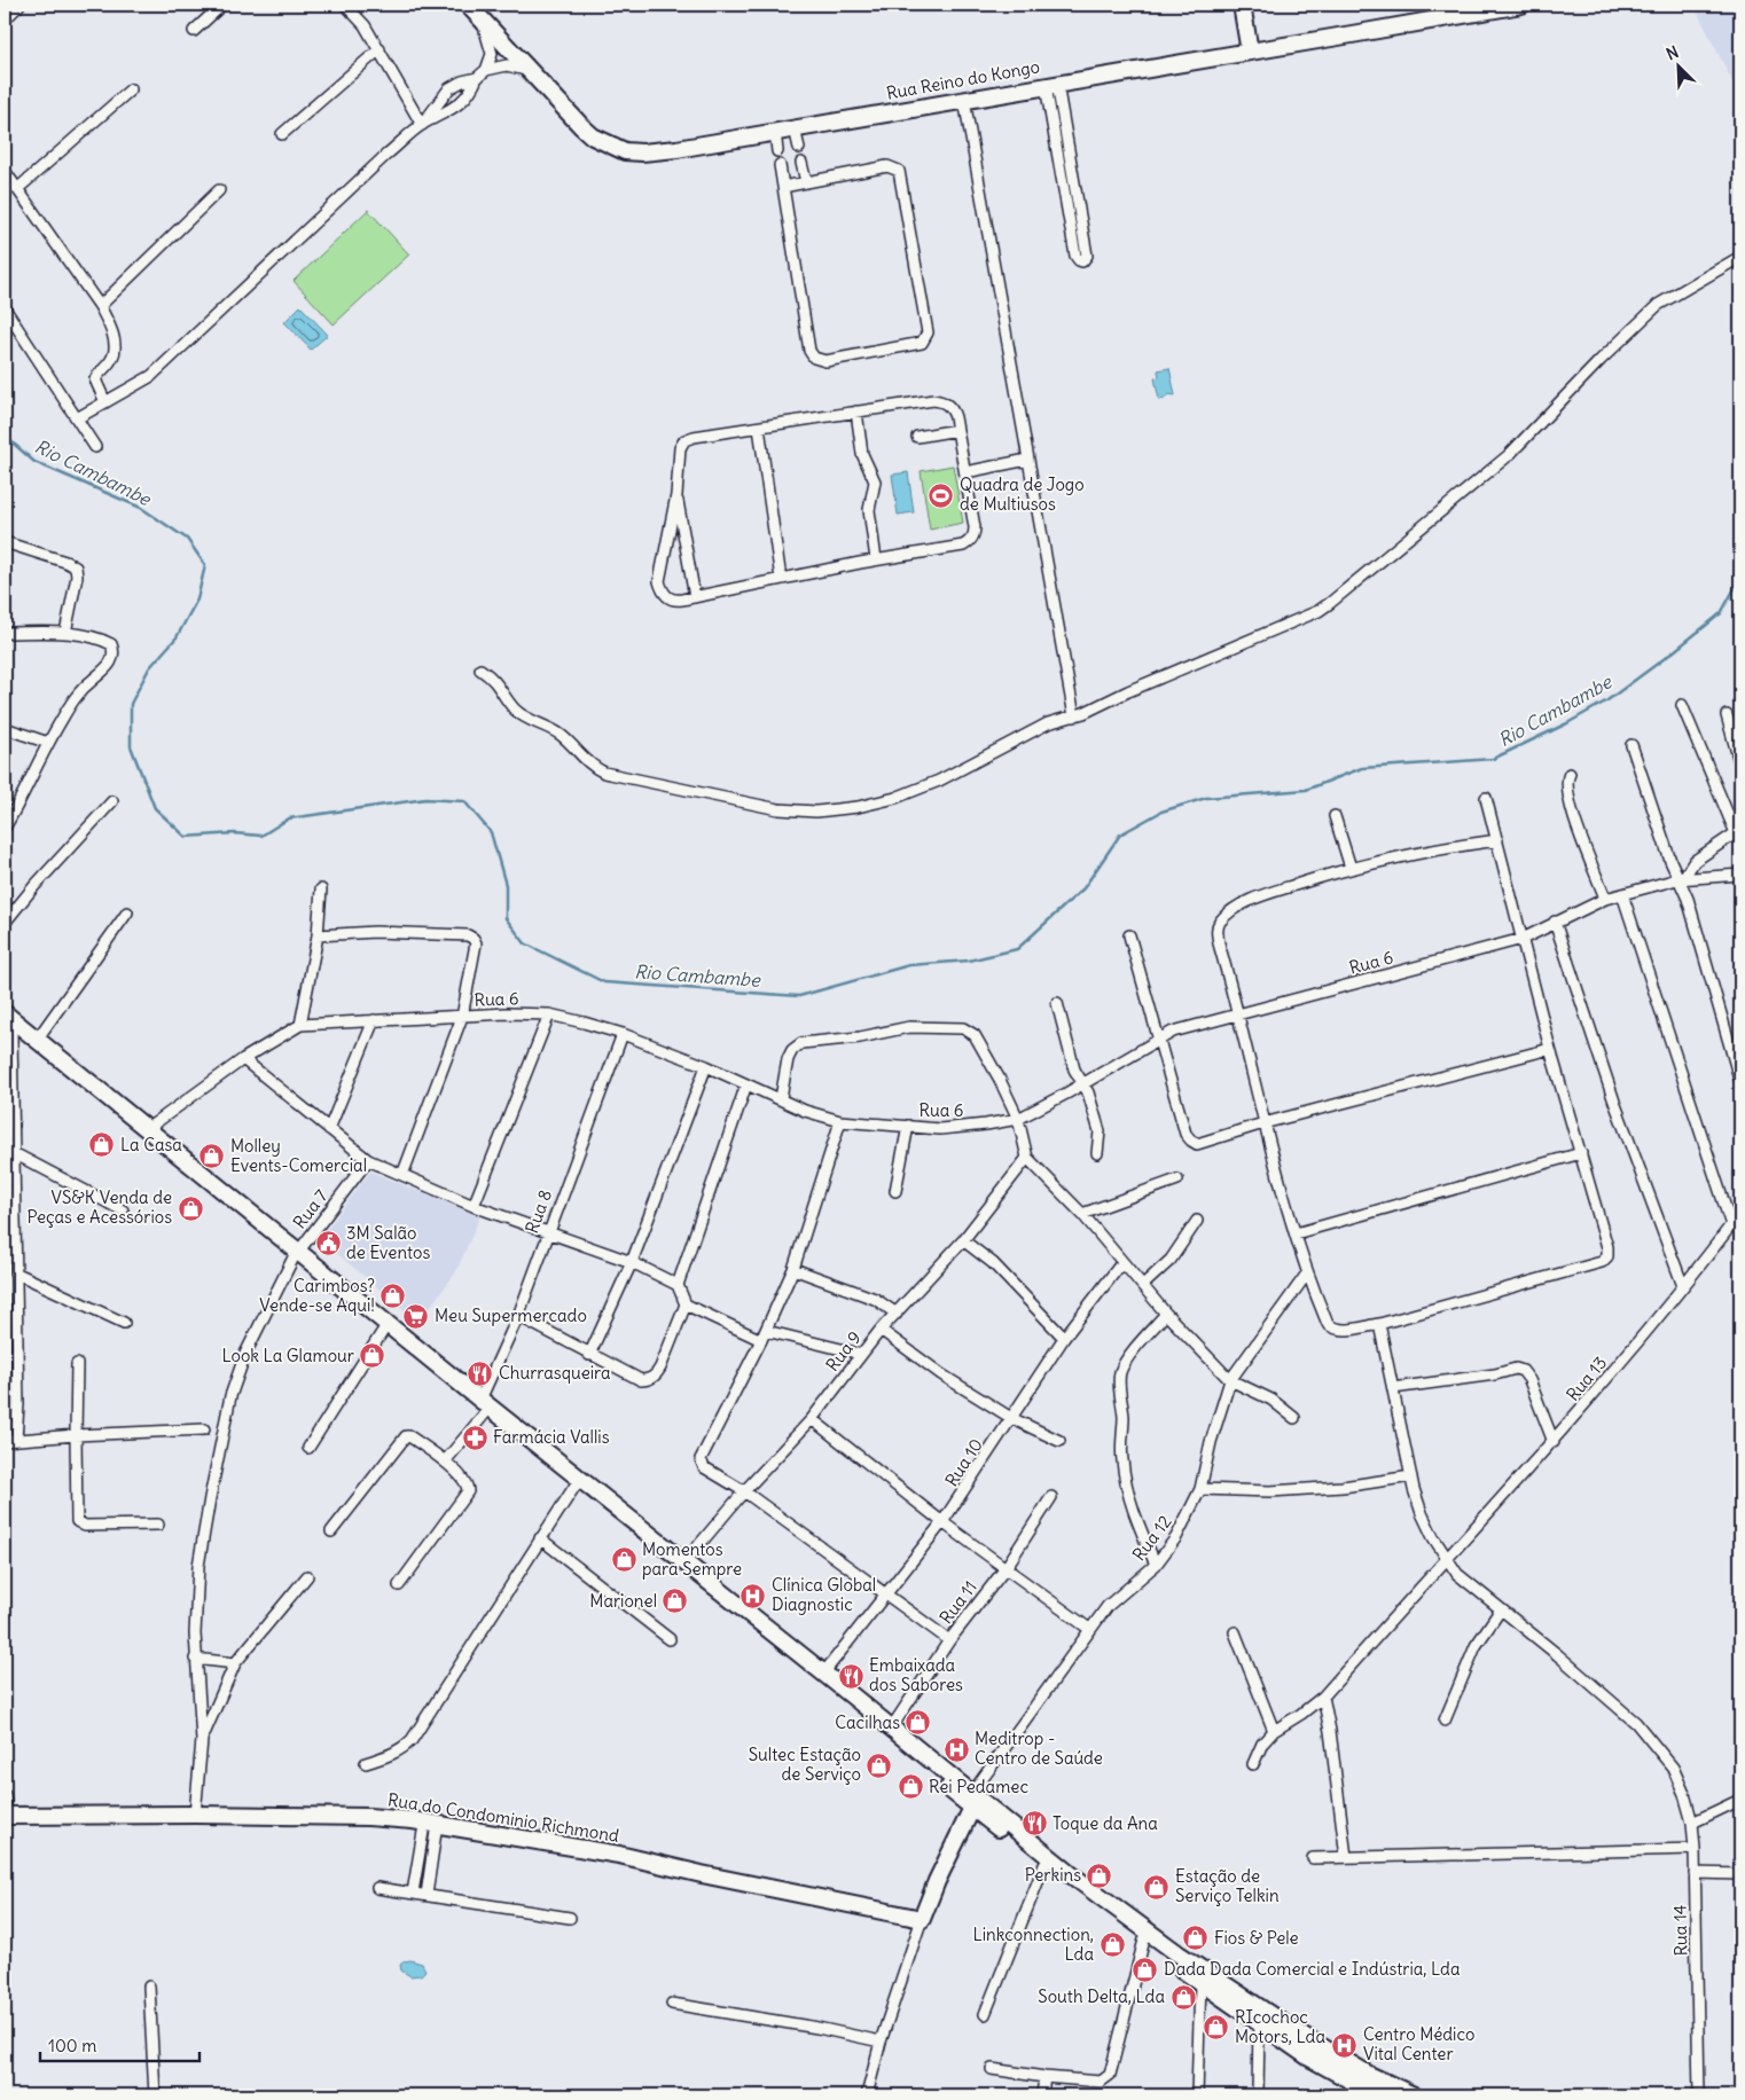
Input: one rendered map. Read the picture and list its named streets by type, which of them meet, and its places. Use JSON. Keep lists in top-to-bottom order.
{
  "streets": {
    "main road": ["Rua Reino do Kongo", "Rua do Condominio Richmond"],
    "street": [
      "Rua 6",
      "Rua 7",
      "Rua 8",
      "Rua 9",
      "Rua 13",
      "Rua 10",
      "Rua 12",
      "Rua 11",
      "Rua 14"
    ]
  },
  "crossings": [
    ["Rua 6", "Rua 8"],
    ["Rua 13", "Rua 14"]
  ],
  "water": ["Rio Cambambe"],
  "places": {
    "sports": ["Quadra de Jogo de Multiusos"],
    "shop": [
      "La Casa",
      "Molley Events-Comercial",
      "VS&K Venda de Peças e Acessórios",
      "Carimbos? Vende-se Aqui!",
      "Look La Glamour",
      "Momentos para Sempre",
      "Marionel",
      "Cacilhas",
      "Sultec Estação de Serviço",
      "Rei Pedamec",
      "Perkins",
      "Estação de Serviço Telkin",
      "Fios & Pele",
      "Linkconnection, Lda",
      "Dada Dada Comercial e Indústria, Lda",
      "South Delta, Lda",
      "RIcochoc Motors, Lda"
    ],
    "public building": ["3M Salão de Eventos"],
    "supermarket": ["Meu Supermercado"],
    "restaurant": ["Churrasqueira", "Embaixada dos Sabores", "Toque da Ana"],
    "pharmacy": ["Farmácia Vallis"],
    "hospital": ["Clínica Global Diagnostic", "Meditrop - Centro de Saúde", "Centro Médico Vital Center"]
  },
  "scale_bar": "100 m",
  "north": "top left"
}
